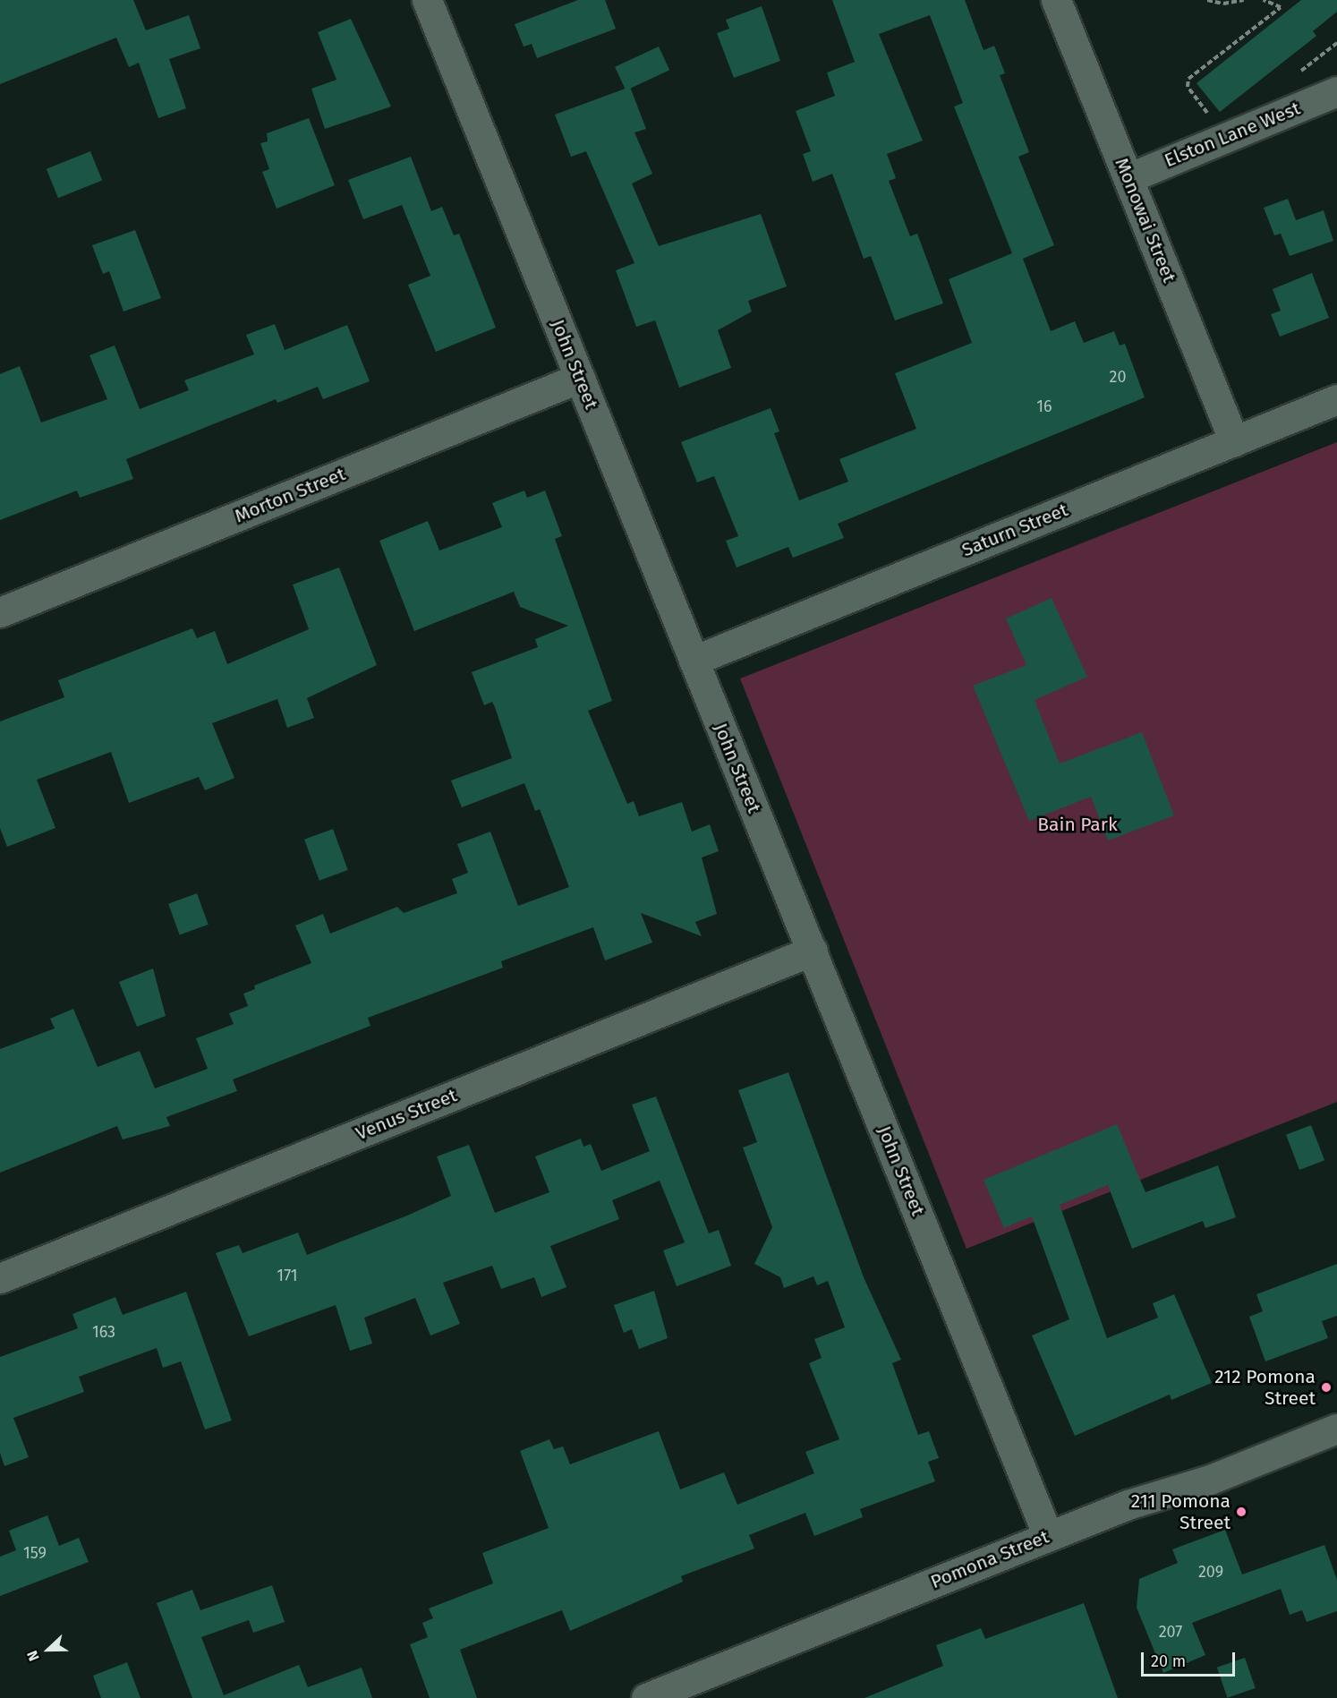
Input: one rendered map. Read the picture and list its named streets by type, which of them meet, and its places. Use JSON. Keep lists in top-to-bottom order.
{
  "streets": {
    "street": [
      "Elston Lane West",
      "Monowai Street",
      "John Street",
      "Morton Street",
      "Saturn Street",
      "Venus Street",
      "Pomona Street"
    ]
  },
  "crossings": [
    ["Elston Lane West", "Monowai Street"],
    ["Monowai Street", "Saturn Street"],
    ["John Street", "Morton Street"],
    ["John Street", "Saturn Street"],
    ["John Street", "Venus Street"],
    ["John Street", "Pomona Street"]
  ],
  "parks": ["Bain Park"],
  "places": ["212 Pomona Street", "211 Pomona Street"],
  "house_numbers": [
    "20",
    "16",
    "171",
    "163",
    "159",
    "209",
    "207"
  ],
  "scale_bar": "20 m",
  "north": "left"
}
